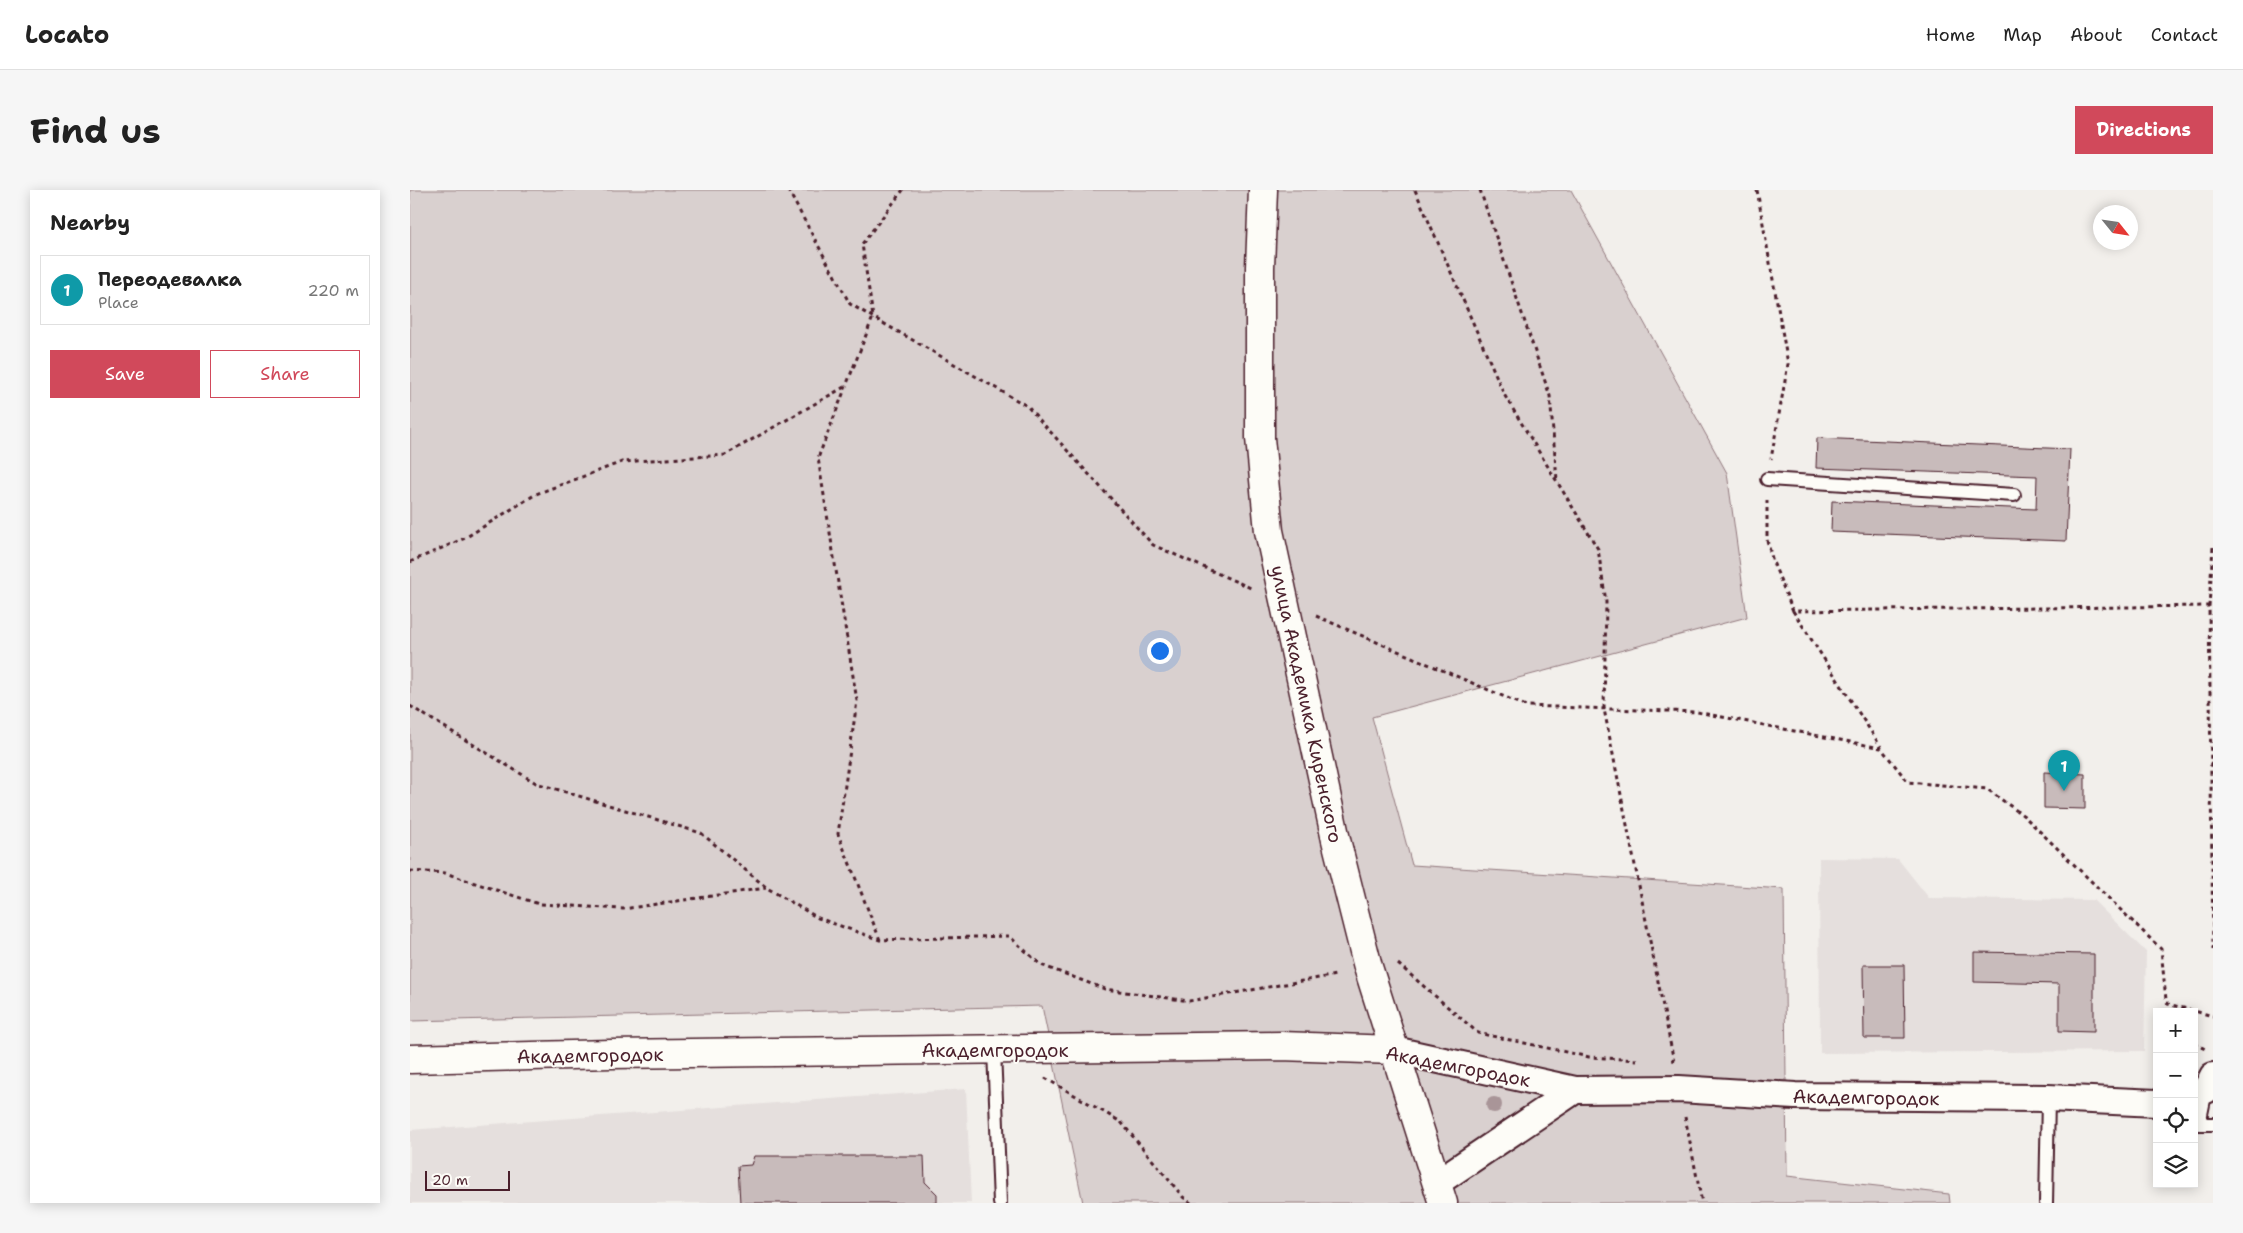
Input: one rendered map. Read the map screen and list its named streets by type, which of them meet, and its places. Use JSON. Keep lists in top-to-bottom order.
{
  "streets": {
    "main road": ["улица Академика Киренского", "Академгородок"]
  },
  "crossings": [
    ["улица Академика Киренского", "Академгородок"]
  ],
  "scale_bar": "20 m",
  "north": "bottom right",
  "page": {
    "header": "Locato",
    "nav": [
      "Home",
      "Map",
      "About",
      "Contact"
    ],
    "buttons": [
      "Directions",
      ["Save", "Share"]
    ],
    "title": "Find us",
    "heading": "Nearby",
    "list": [
      {
        "mark": "1",
        "name": "Переодевалка",
        "note": "Place",
        "value": "220 m"
      }
    ],
    "pins": "1",
    "map_buttons": ["+", "−"],
    "scale": "20 m"
  }
}
